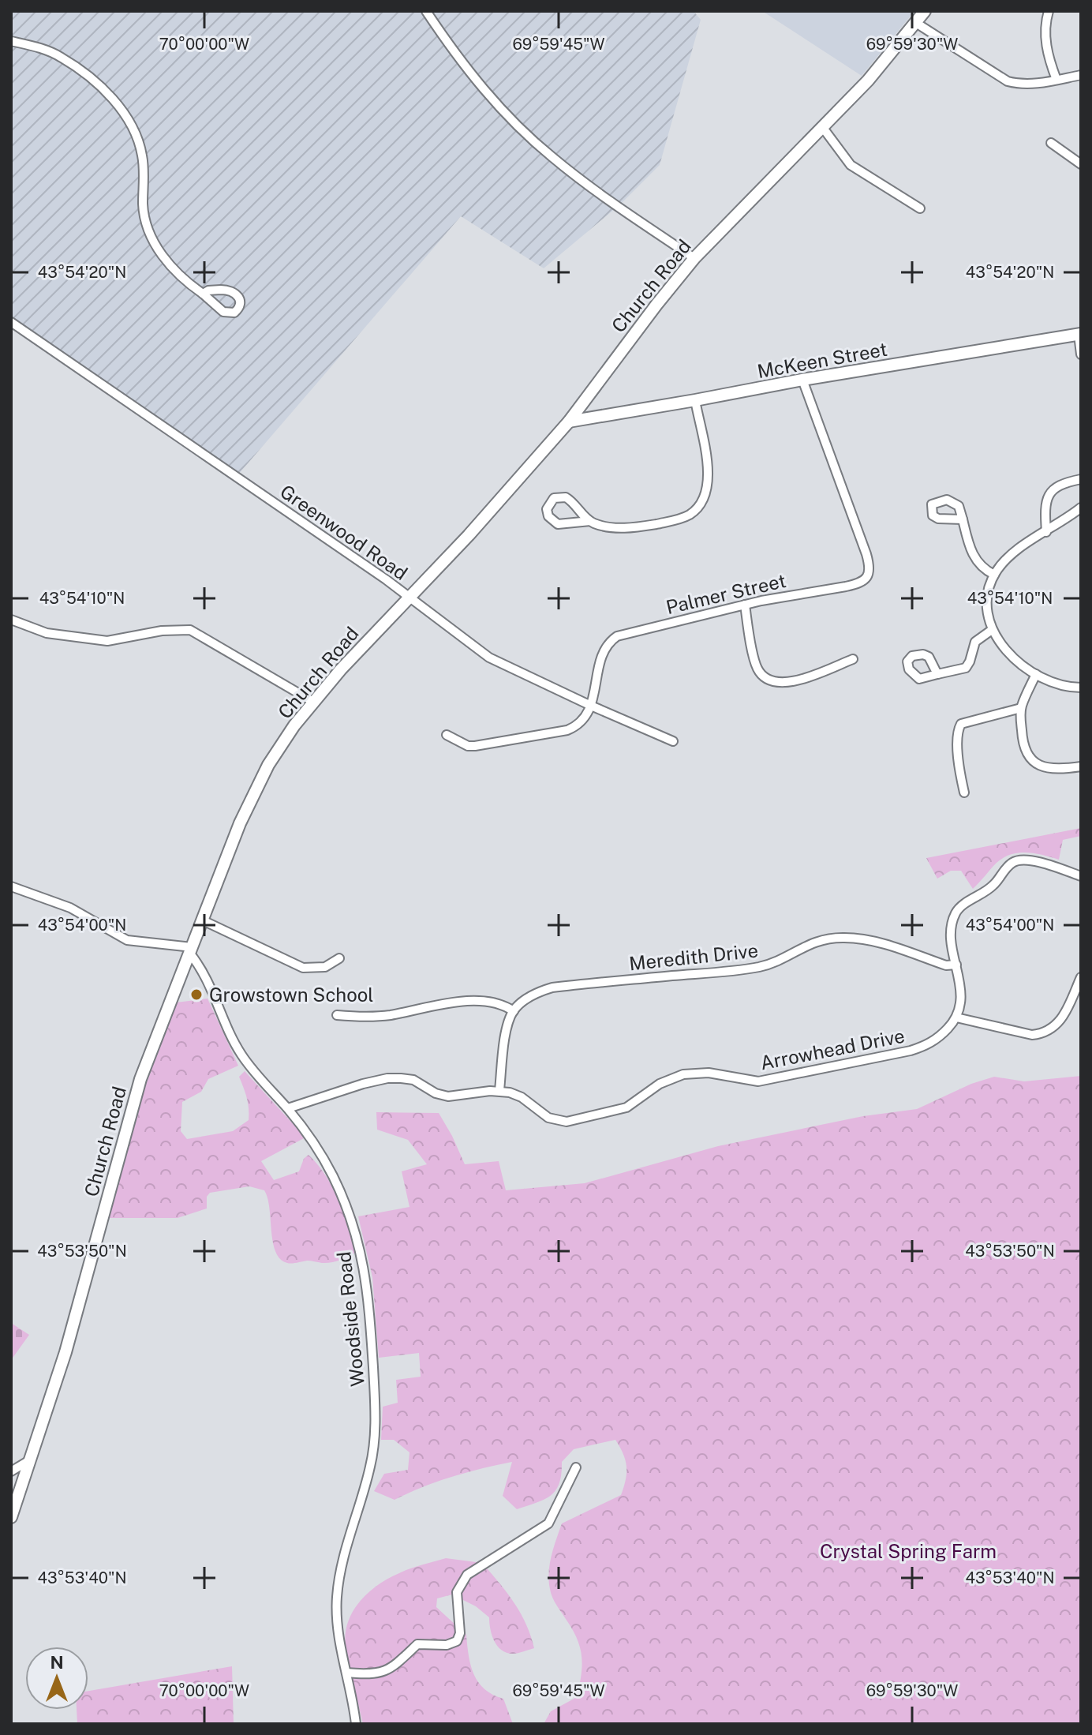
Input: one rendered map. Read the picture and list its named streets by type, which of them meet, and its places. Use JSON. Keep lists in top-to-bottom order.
{
  "streets": {
    "street": [
      "Church Road",
      "McKeen Street",
      "Greenwood Road",
      "Palmer Street",
      "Meredith Drive",
      "Arrowhead Drive",
      "Woodside Road"
    ]
  },
  "crossings": [
    ["Church Road", "McKeen Street"],
    ["Church Road", "Greenwood Road"],
    ["Church Road", "Woodside Road"],
    ["McKeen Street", "Palmer Street"],
    ["Greenwood Road", "Palmer Street"],
    ["Arrowhead Drive", "Woodside Road"]
  ],
  "parks": ["Crystal Spring Farm"],
  "places": ["Growstown School"],
  "north": "top",
  "coordinates": [
    "70°00'00\"W",
    "69°59'45\"W",
    "69°59'30\"W",
    "43°54'20\"N",
    "43°54'10\"N",
    "43°54'00\"N",
    "43°53'50\"N",
    "43°53'40\"N"
  ]
}
